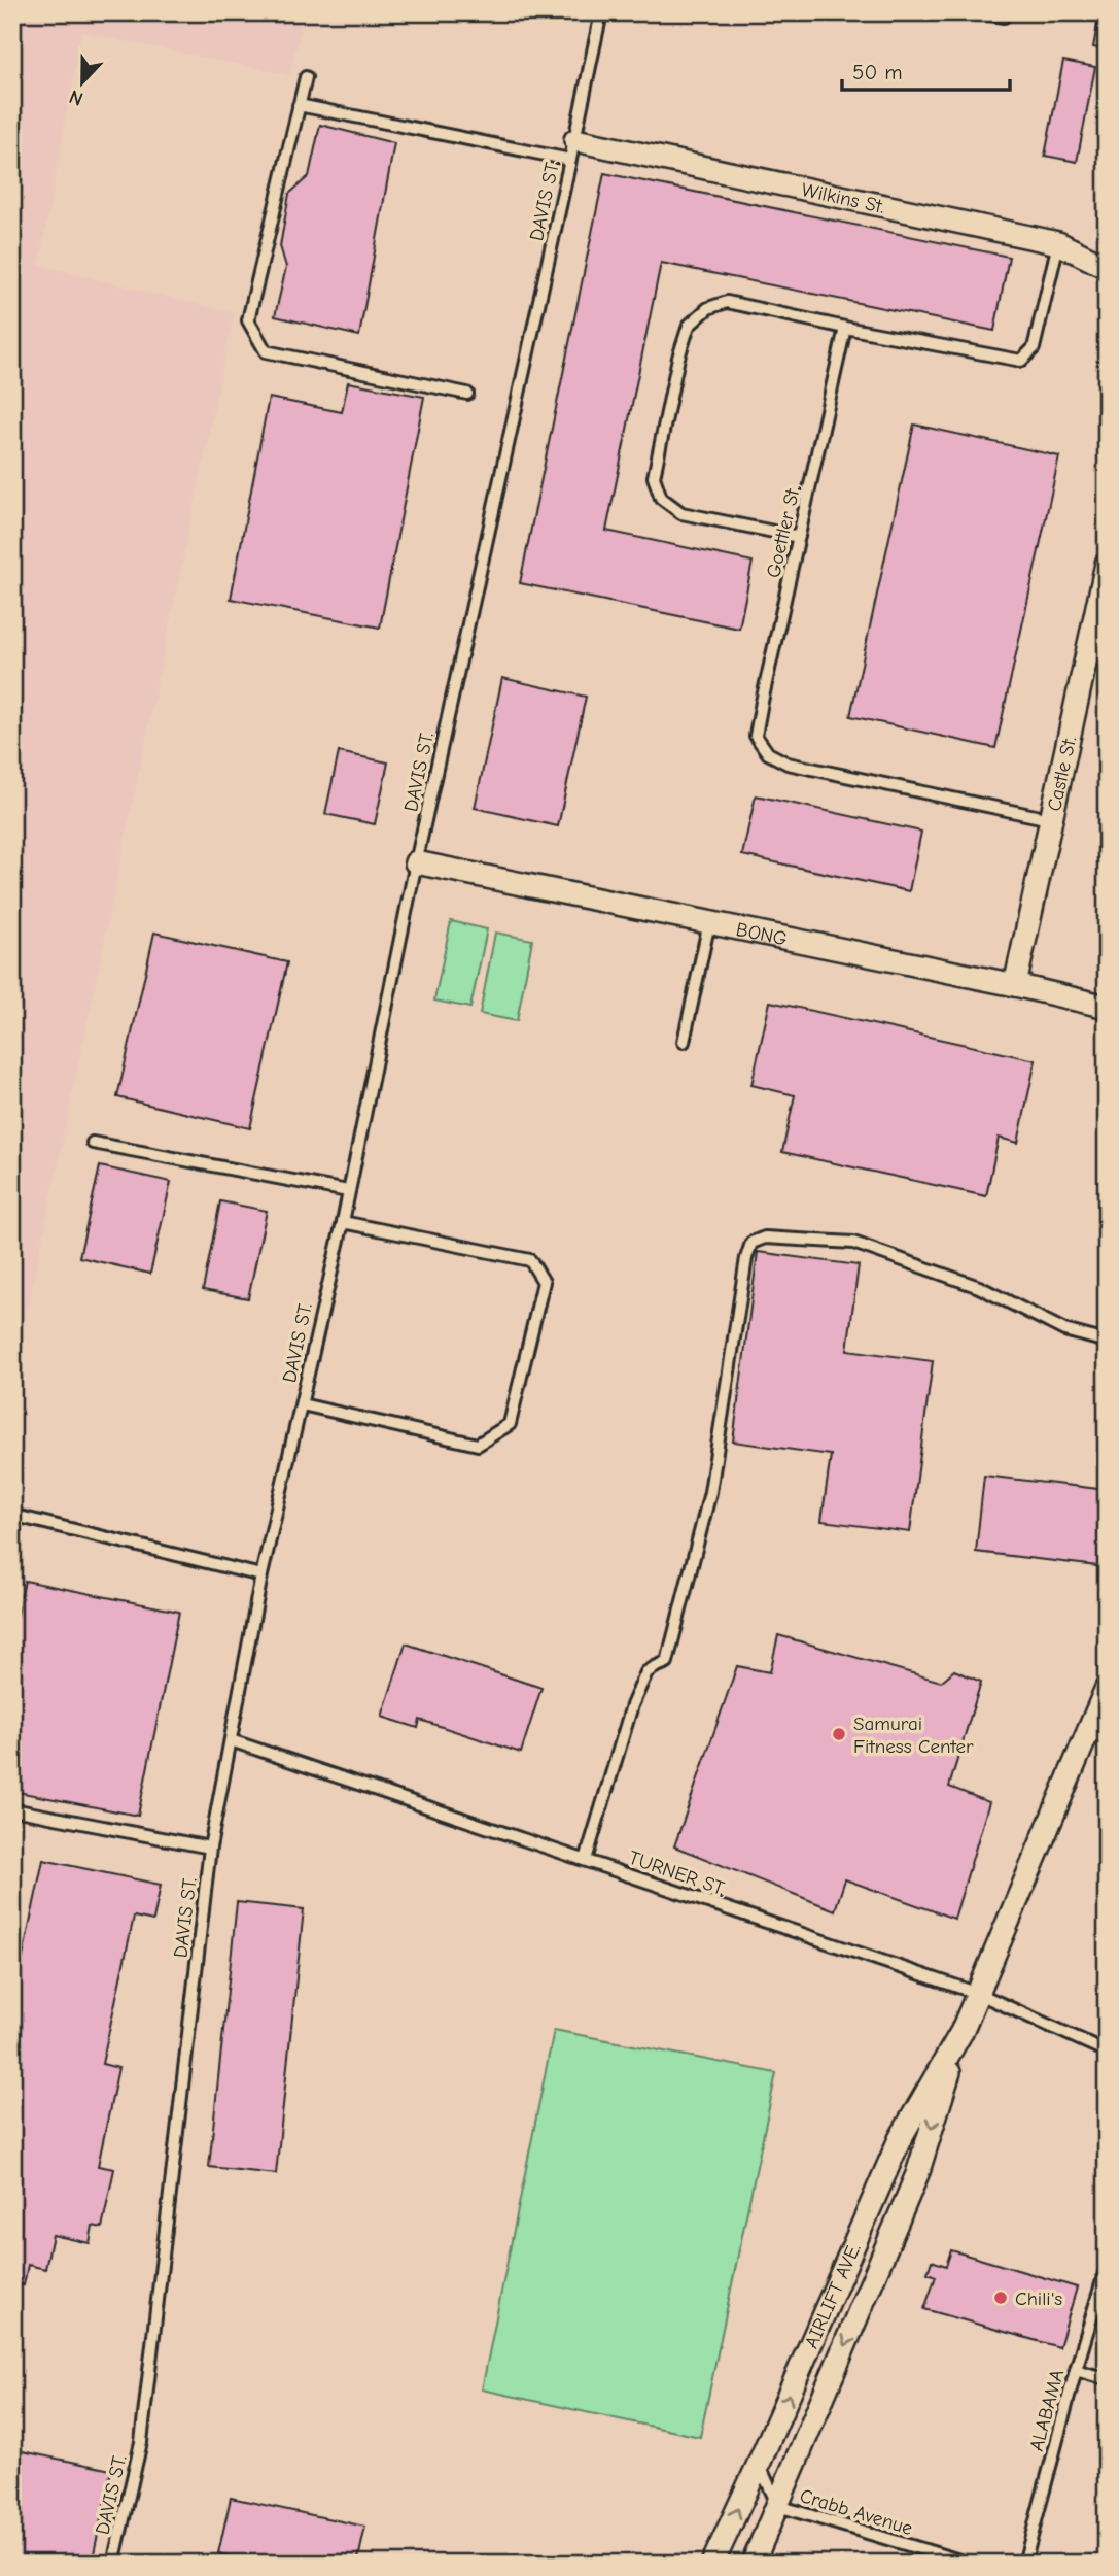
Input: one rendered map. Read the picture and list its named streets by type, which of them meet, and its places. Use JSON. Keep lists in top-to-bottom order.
{
  "streets": {
    "street": [
      "Wilkins St.",
      "Castle St.",
      "BONG",
      "AIRLIFT AVE."
    ],
    "lane": [
      "DAVIS ST.",
      "Goettler St.",
      "TURNER ST.",
      "ALABAMA",
      "Crabb Avenue"
    ]
  },
  "crossings": [
    ["Wilkins St.", "DAVIS ST."],
    ["DAVIS ST.", "BONG"],
    ["DAVIS ST.", "TURNER ST."],
    ["Goettler St.", "Castle St."],
    ["Castle St.", "BONG"],
    ["TURNER ST.", "AIRLIFT AVE."],
    ["AIRLIFT AVE.", "Crabb Avenue"]
  ],
  "places": ["Samurai Fitness Center", "Chili's"],
  "scale_bar": "50 m",
  "north": "bottom"
}
